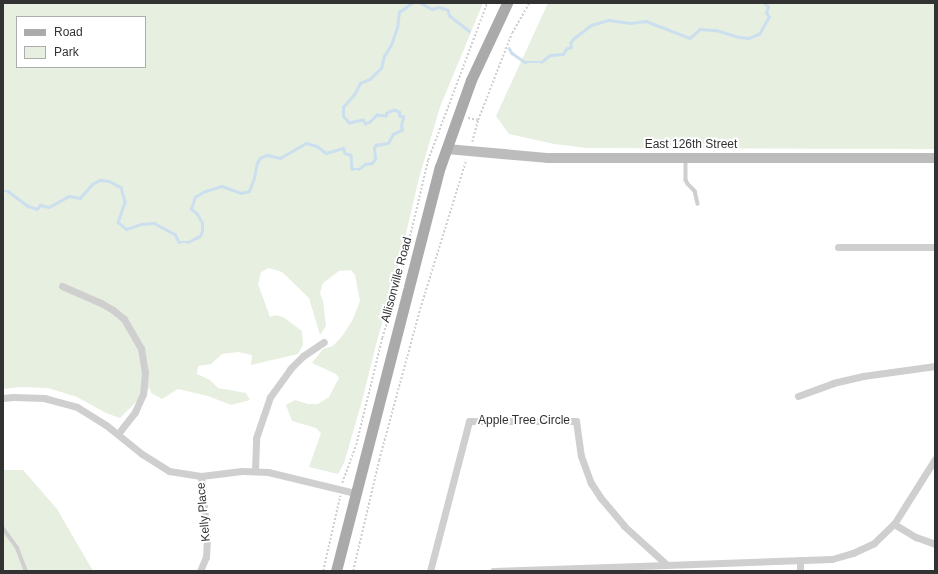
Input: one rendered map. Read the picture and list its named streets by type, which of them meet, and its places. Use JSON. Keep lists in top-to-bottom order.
{
  "streets": {
    "main road": ["East 126th Street", "Allisonville Road"],
    "street": ["Apple Tree Circle", "Kelly Place"]
  },
  "crossings": [
    ["East 126th Street", "Allisonville Road"]
  ],
  "legend": ["Road", "Park"]
}
